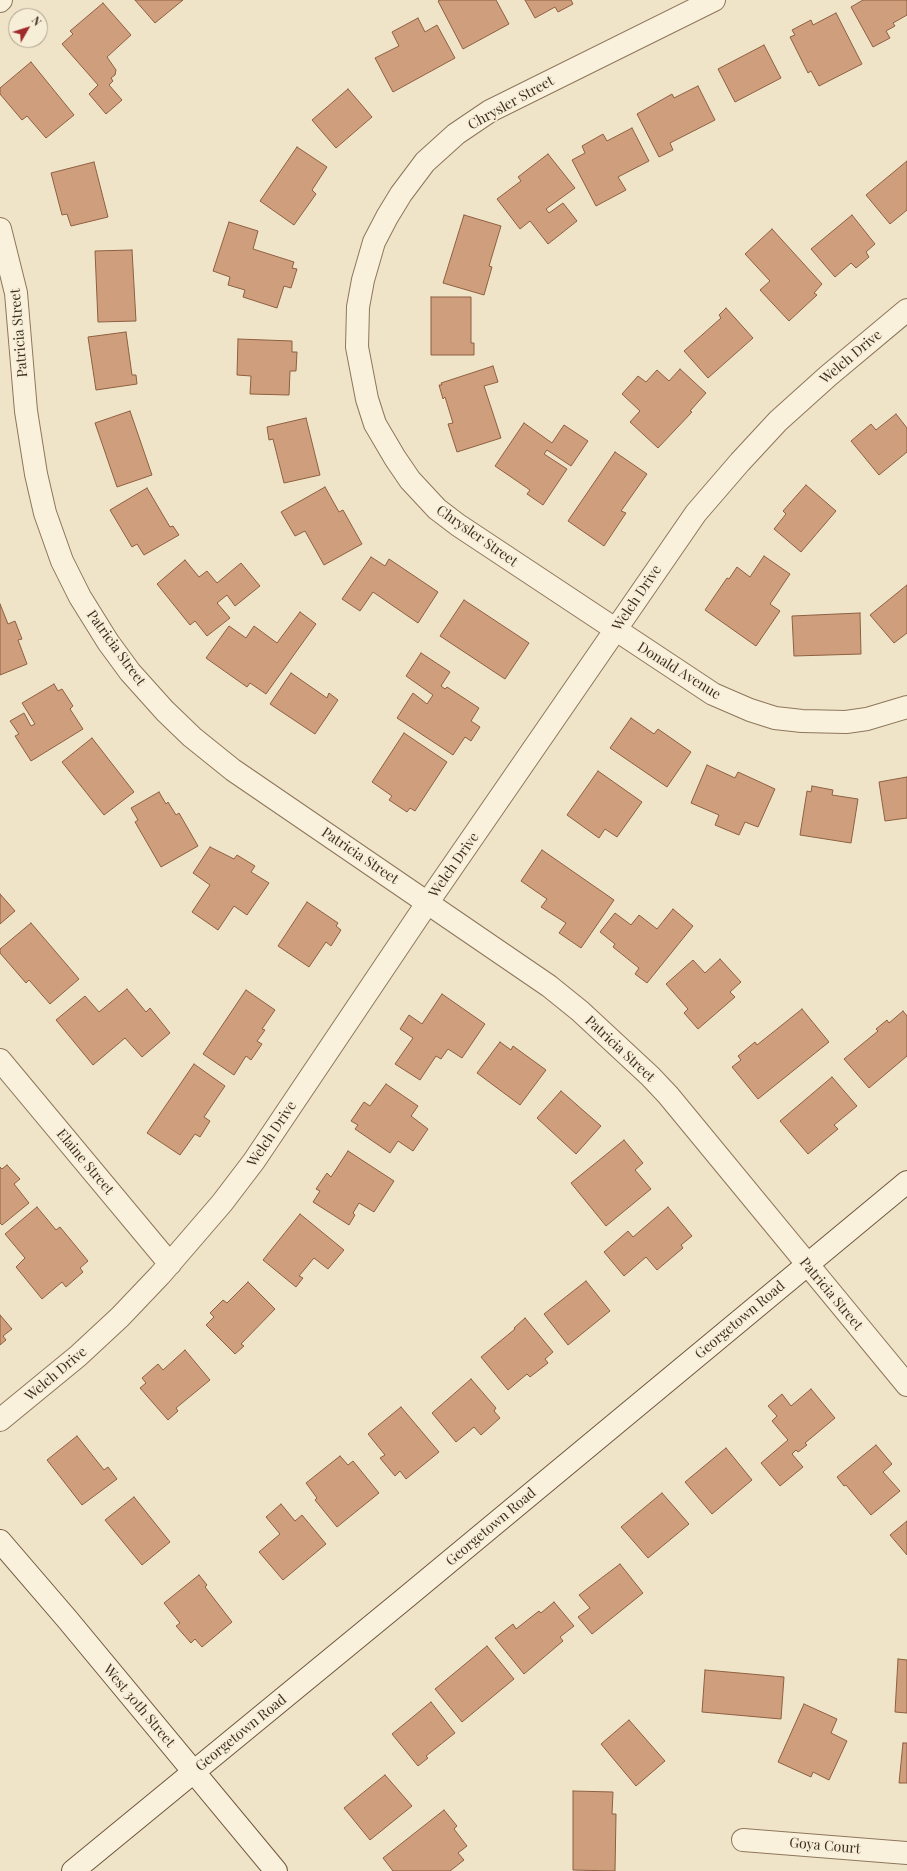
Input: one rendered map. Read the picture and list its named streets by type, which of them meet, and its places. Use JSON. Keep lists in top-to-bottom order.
{
  "streets": {
    "street": [
      "Chrysler Street",
      "Patricia Street",
      "Welch Drive",
      "Donald Avenue",
      "Elaine Street",
      "Georgetown Road",
      "West 30th Street",
      "Goya Court"
    ]
  },
  "crossings": [
    ["Chrysler Street", "Welch Drive"],
    ["Chrysler Street", "Donald Avenue"],
    ["Patricia Street", "Welch Drive"],
    ["Patricia Street", "Georgetown Road"],
    ["Welch Drive", "Donald Avenue"],
    ["Welch Drive", "Elaine Street"],
    ["Georgetown Road", "West 30th Street"]
  ],
  "north": "top right"
}
